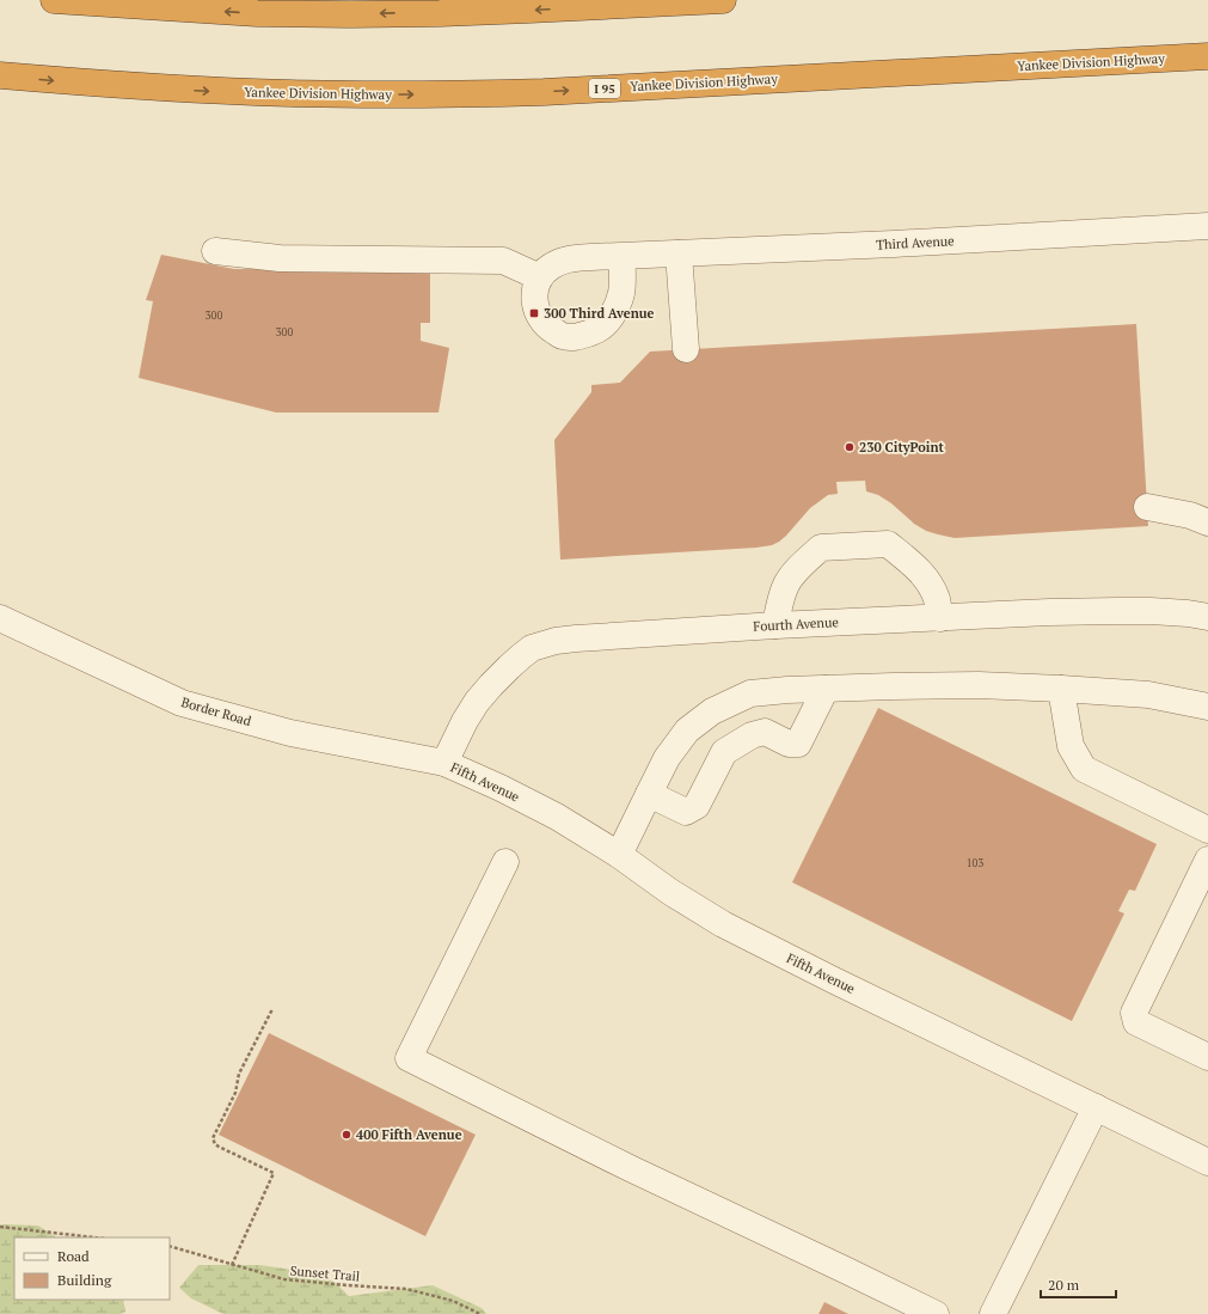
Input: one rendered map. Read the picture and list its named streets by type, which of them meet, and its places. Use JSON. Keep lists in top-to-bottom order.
{
  "streets": {
    "highway": ["Yankee Division Highway", "I 95"],
    "street": [
      "Third Avenue",
      "Fourth Avenue",
      "Border Road",
      "Fifth Avenue"
    ],
    "path": ["Sunset Trail"]
  },
  "crossings": [
    ["Fourth Avenue", "Border Road"],
    ["Fourth Avenue", "Fifth Avenue"],
    ["Border Road", "Fifth Avenue"]
  ],
  "places": {
    "transit": ["300 Third Avenue"],
    "other": ["230 CityPoint", "400 Fifth Avenue"]
  },
  "house_numbers": ["300", "300", "103"],
  "legend": ["Road", "Building"],
  "scale_bar": "20 m"
}
